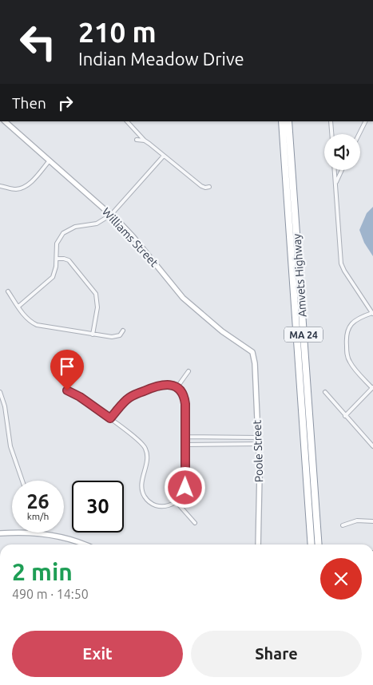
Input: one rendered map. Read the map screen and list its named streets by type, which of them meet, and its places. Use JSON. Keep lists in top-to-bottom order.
{
  "streets": {
    "highway": ["Amvets Highway", "MA 24"],
    "street": ["Williams Street", "Poole Street"]
  },
  "crossings": [
    ["Williams Street", "Poole Street"]
  ],
  "page": {
    "turn": ["210 m", "Indian Meadow Drive"],
    "then": "Then",
    "speed": "26 km/h",
    "limit": "30",
    "heading": ["2 min", "490 m · 14:50"],
    "buttons": ["Exit", "Share"]
  }
}
